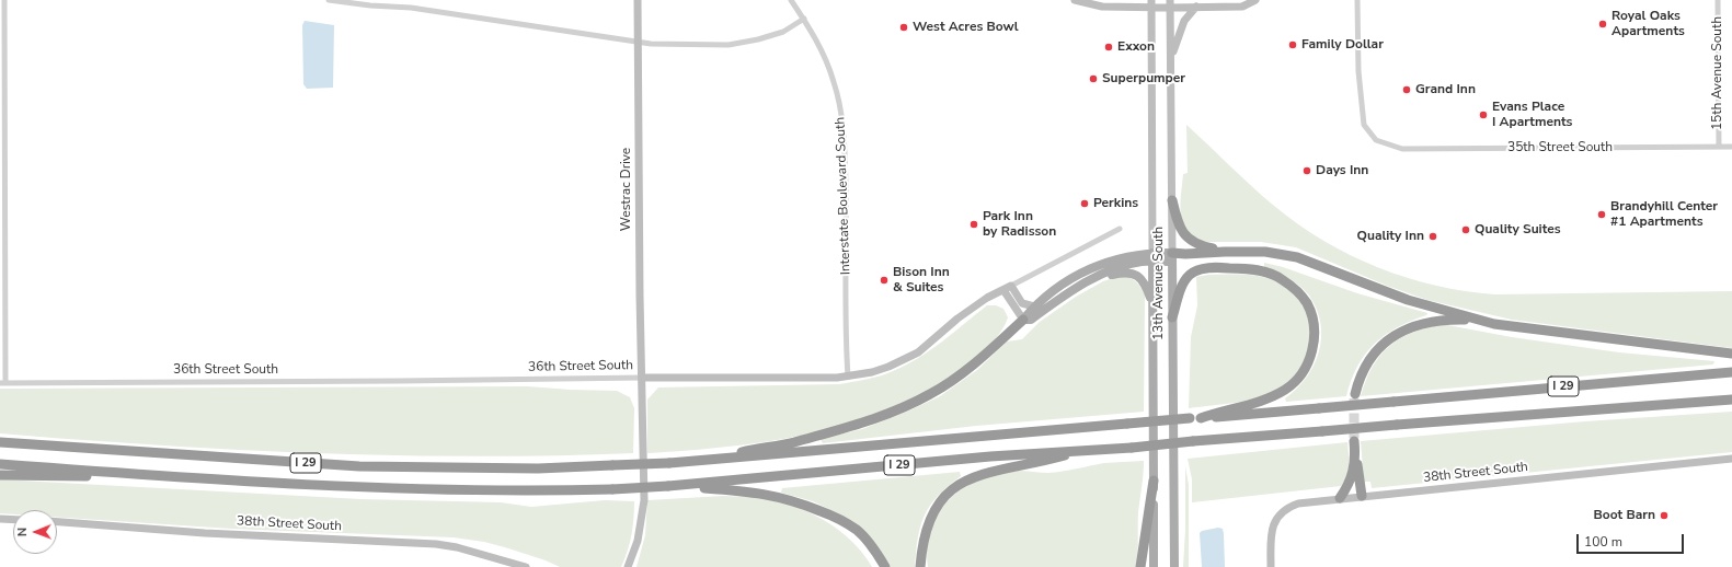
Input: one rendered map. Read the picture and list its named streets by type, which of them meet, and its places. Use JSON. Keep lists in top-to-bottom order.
{
  "streets": {
    "highway": ["I 29"],
    "main road": ["13th Avenue South"],
    "street": [
      "15th Avenue South",
      "35th Street South",
      "Westrac Drive",
      "Interstate Boulevard South",
      "36th Street South",
      "38th Street South"
    ]
  },
  "crossings": [
    ["15th Avenue South", "35th Street South"],
    ["Westrac Drive", "36th Street South"],
    ["Interstate Boulevard South", "36th Street South"]
  ],
  "places": [
    "Royal Oaks Apartments",
    "West Acres Bowl",
    "Family Dollar",
    "Exxon",
    "Superpumper",
    "Grand Inn",
    "Evans Place I Apartments",
    "Days Inn",
    "Perkins",
    "Brandyhill Center #1 Apartments",
    "Park Inn by Radisson",
    "Quality Suites",
    "Quality Inn",
    "Bison Inn & Suites",
    "Boot Barn"
  ],
  "scale_bar": "100 m",
  "north": "left"
}
